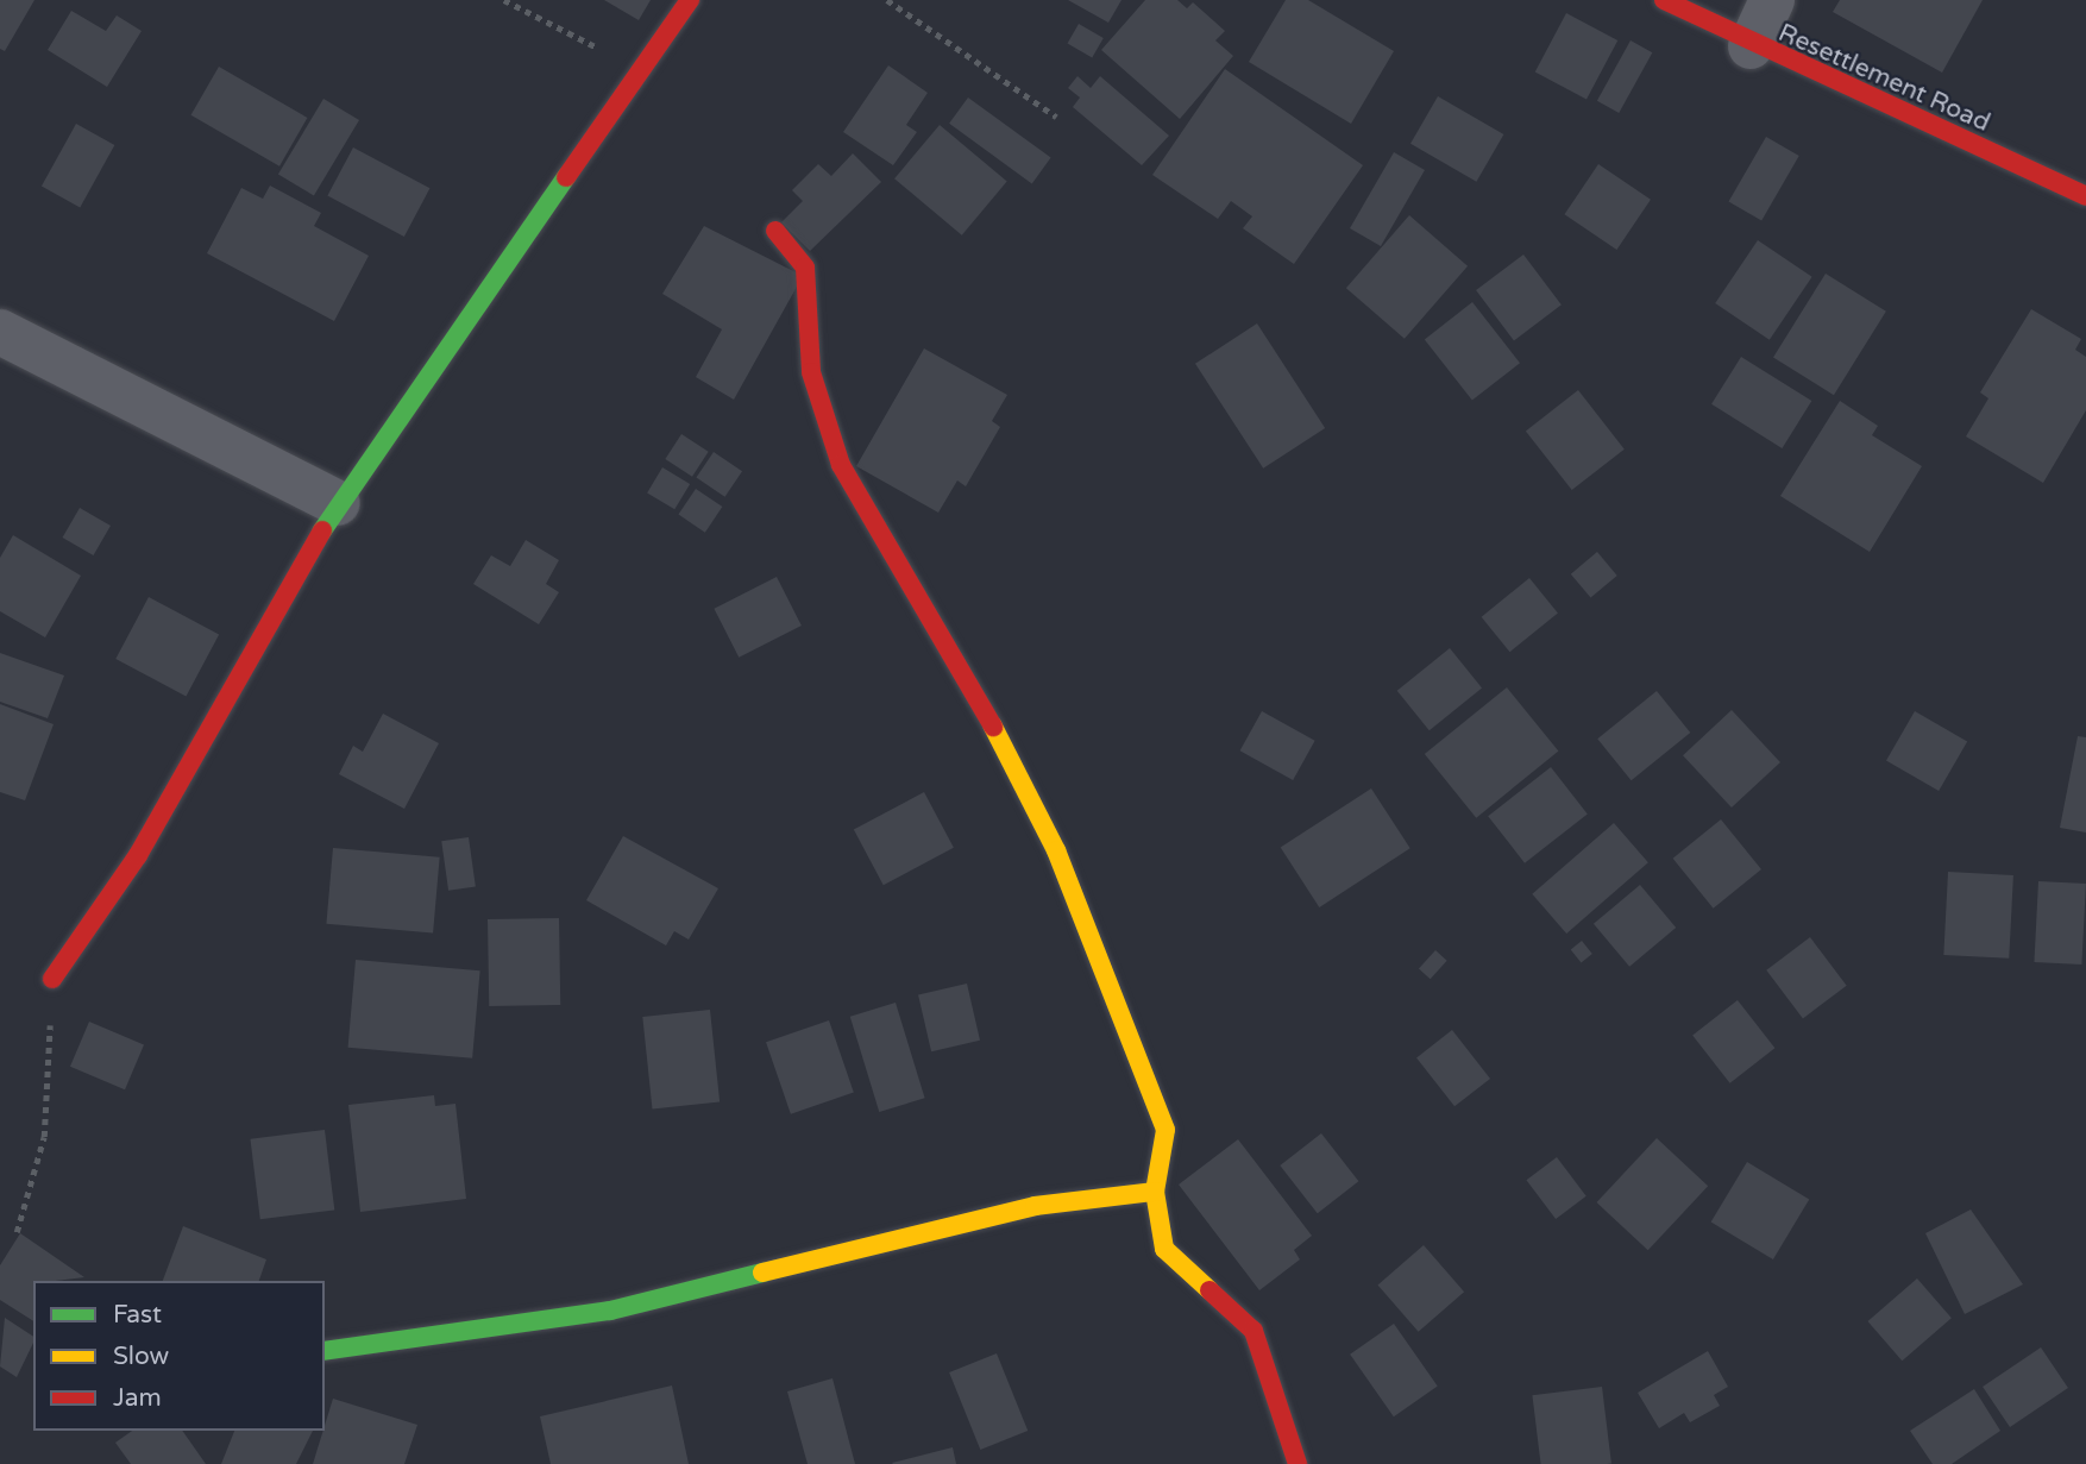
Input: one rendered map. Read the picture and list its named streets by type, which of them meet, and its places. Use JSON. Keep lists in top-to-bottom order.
{
  "streets": {
    "street": ["Resettlement Road"]
  },
  "legend": ["Fast", "Slow", "Jam"]
}
